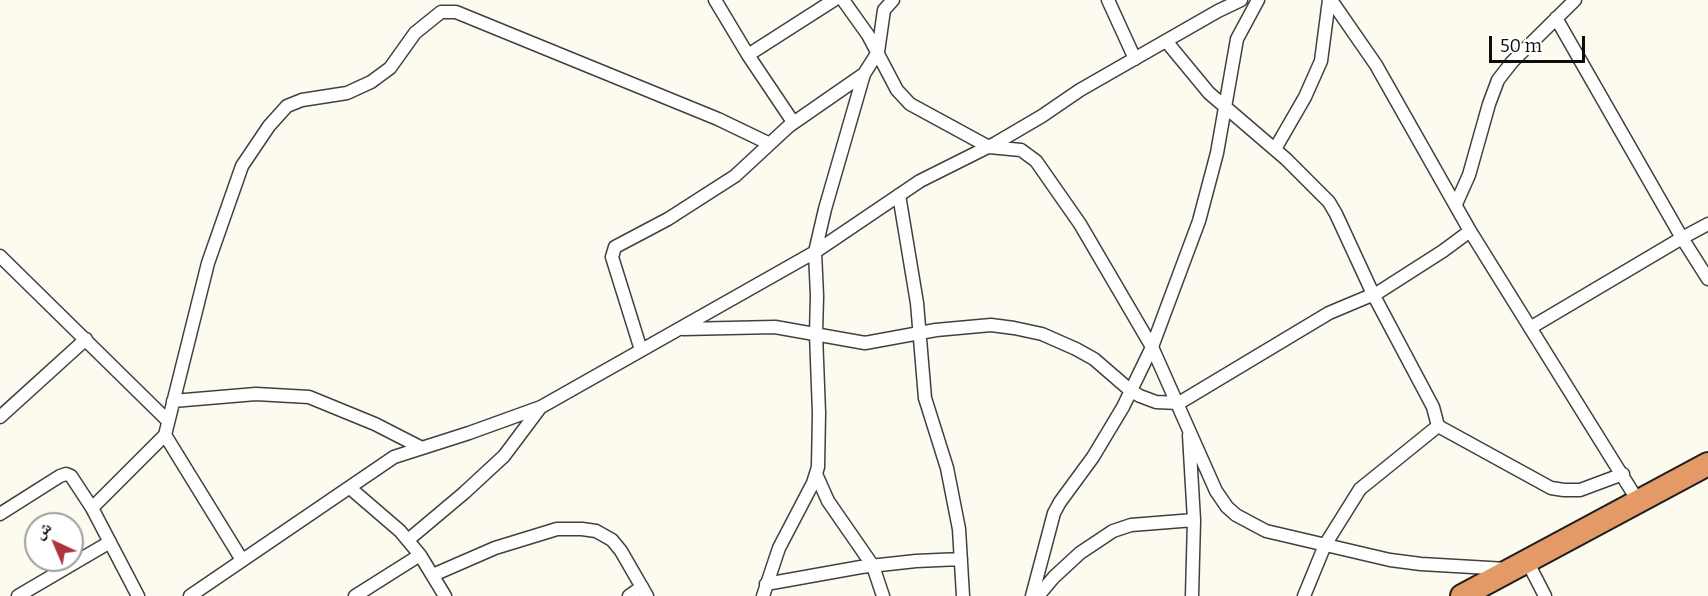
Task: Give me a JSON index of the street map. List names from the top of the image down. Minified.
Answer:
{"scale_bar":"50 m","north":"top left"}
